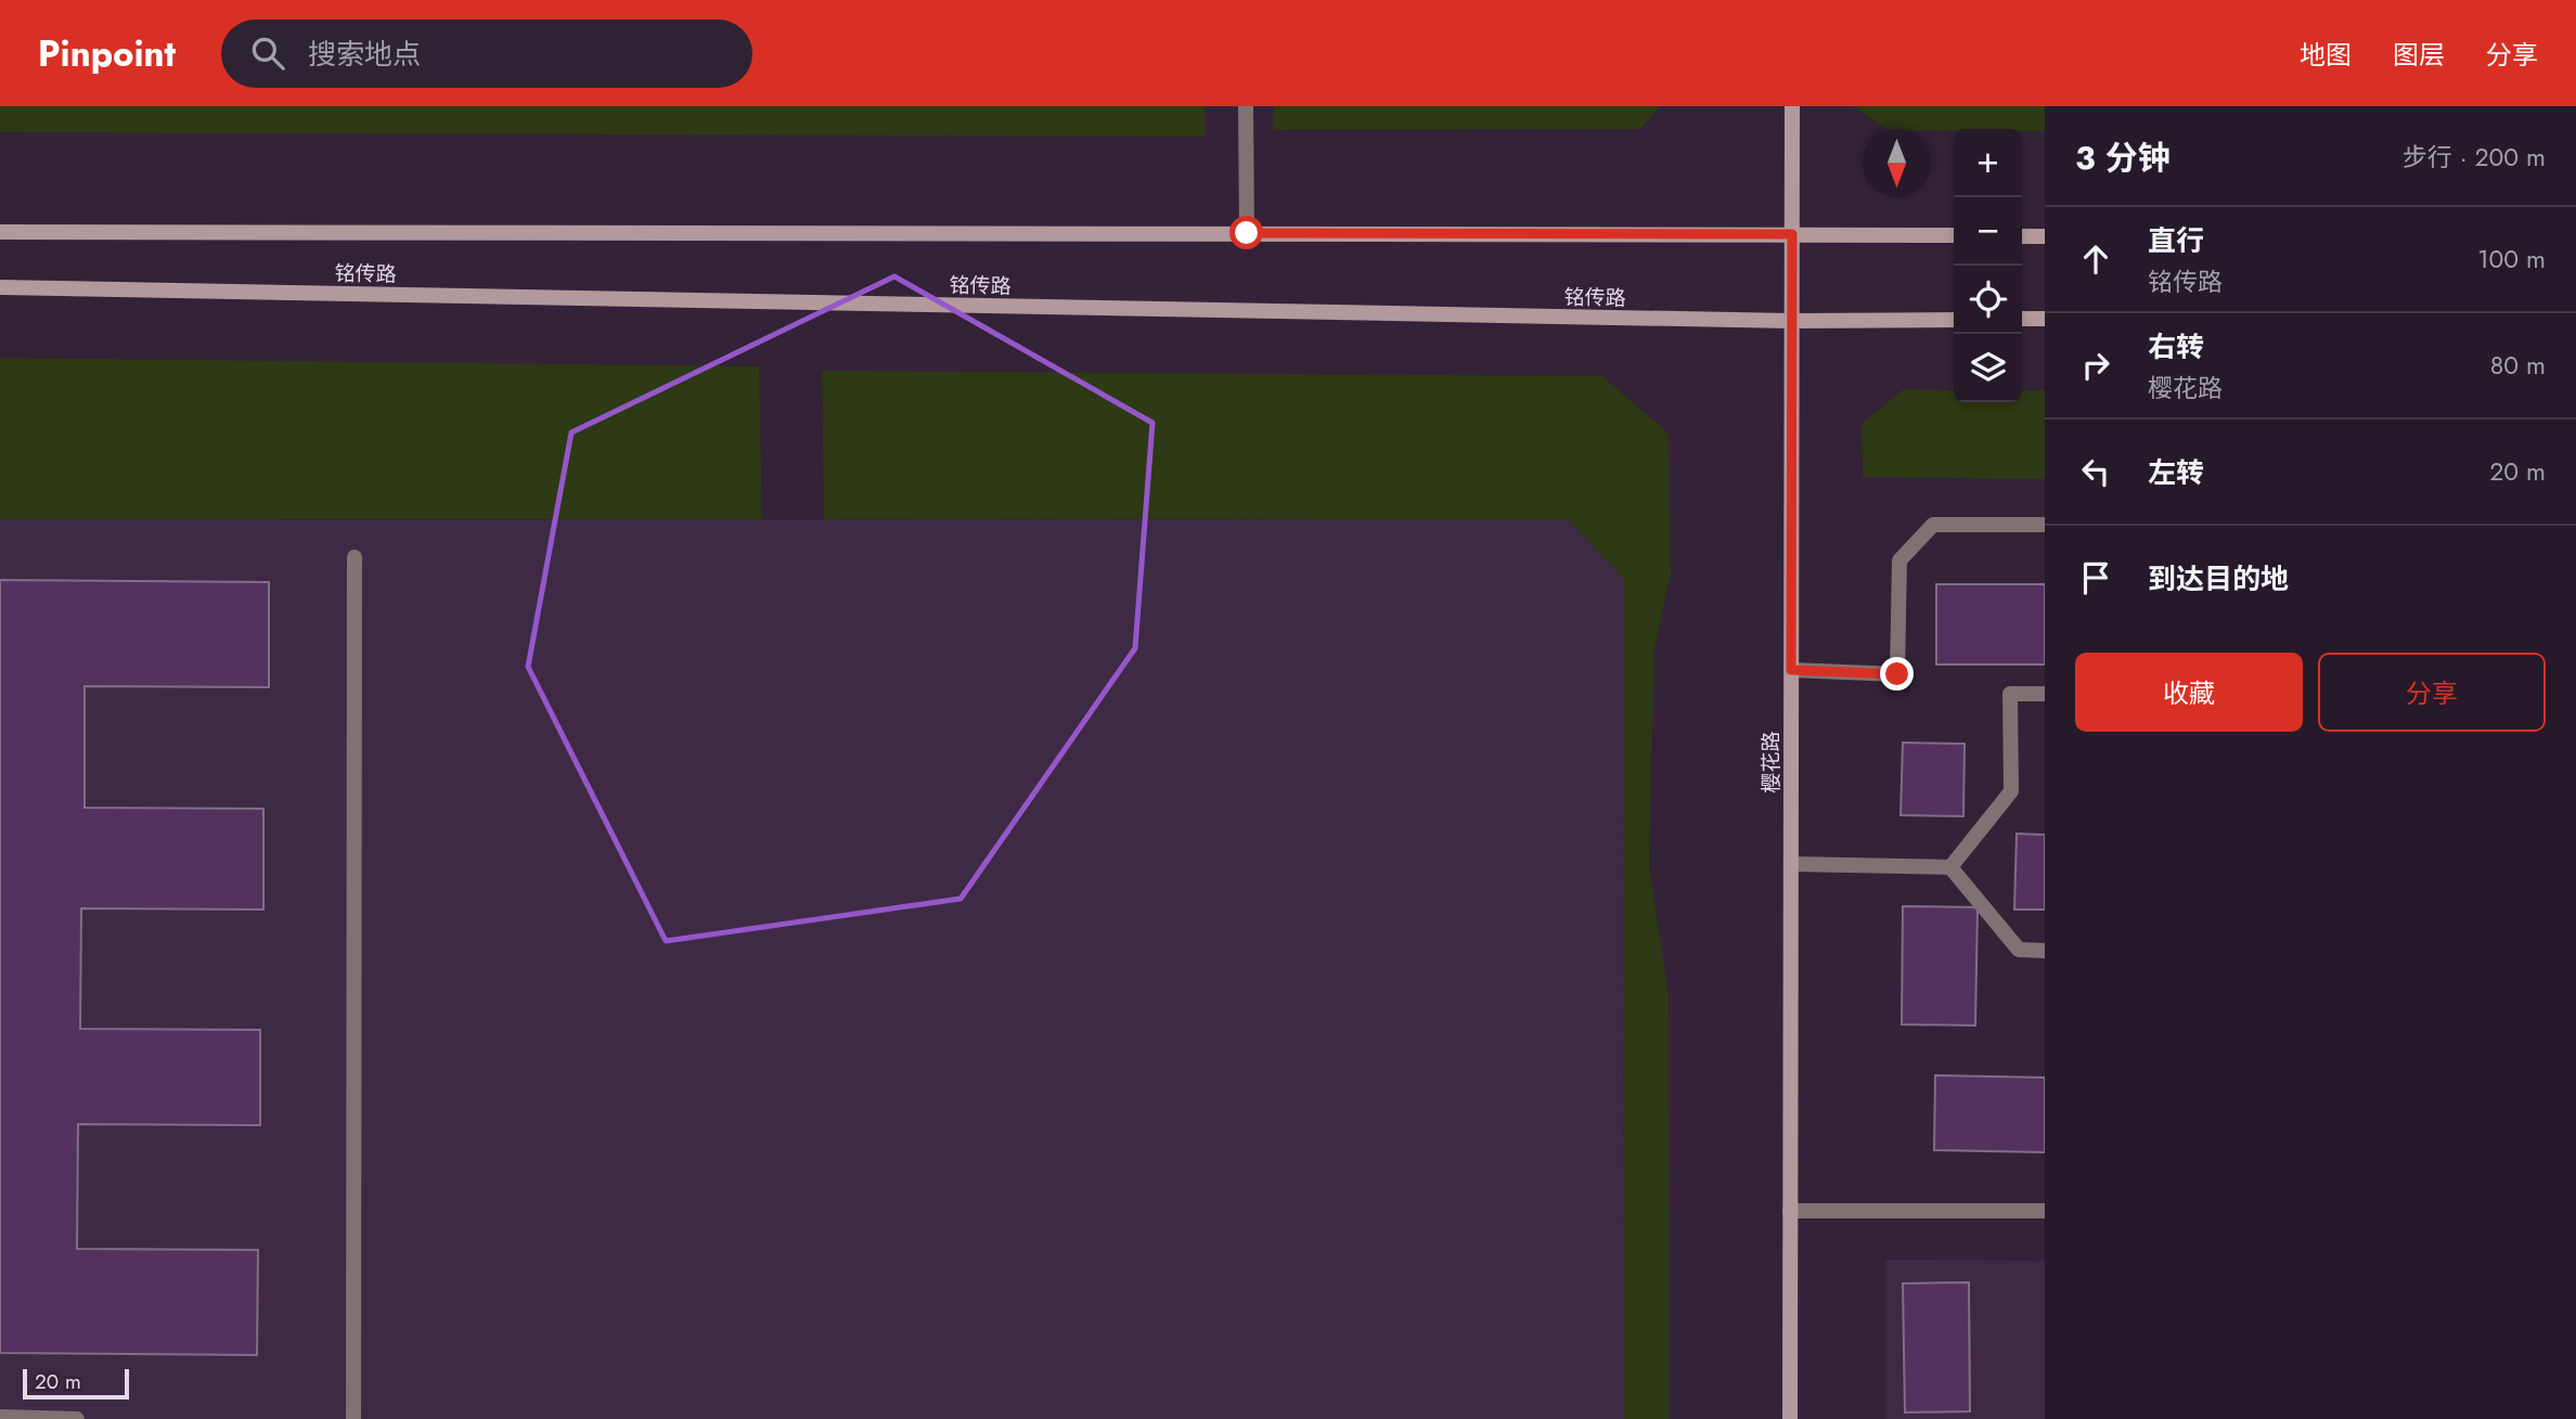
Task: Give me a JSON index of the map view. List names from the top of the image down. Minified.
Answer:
{"streets":{"main road":["铭传路","樱花路"]},"crossings":[["铭传路","樱花路"]],"scale_bar":"20 m","north":"bottom","page":{"header":"Pinpoint","search":"搜索地点","nav":["地图","图层","分享"],"heading":["3 分钟","步行 · 200 m"],"map_buttons":["+","−"],"list":[["直行","铭传路","100 m"],["右转","樱花路","80 m"],["左转","20 m"],"到达目的地"],"buttons":["收藏","分享"],"scale":"20 m"}}
